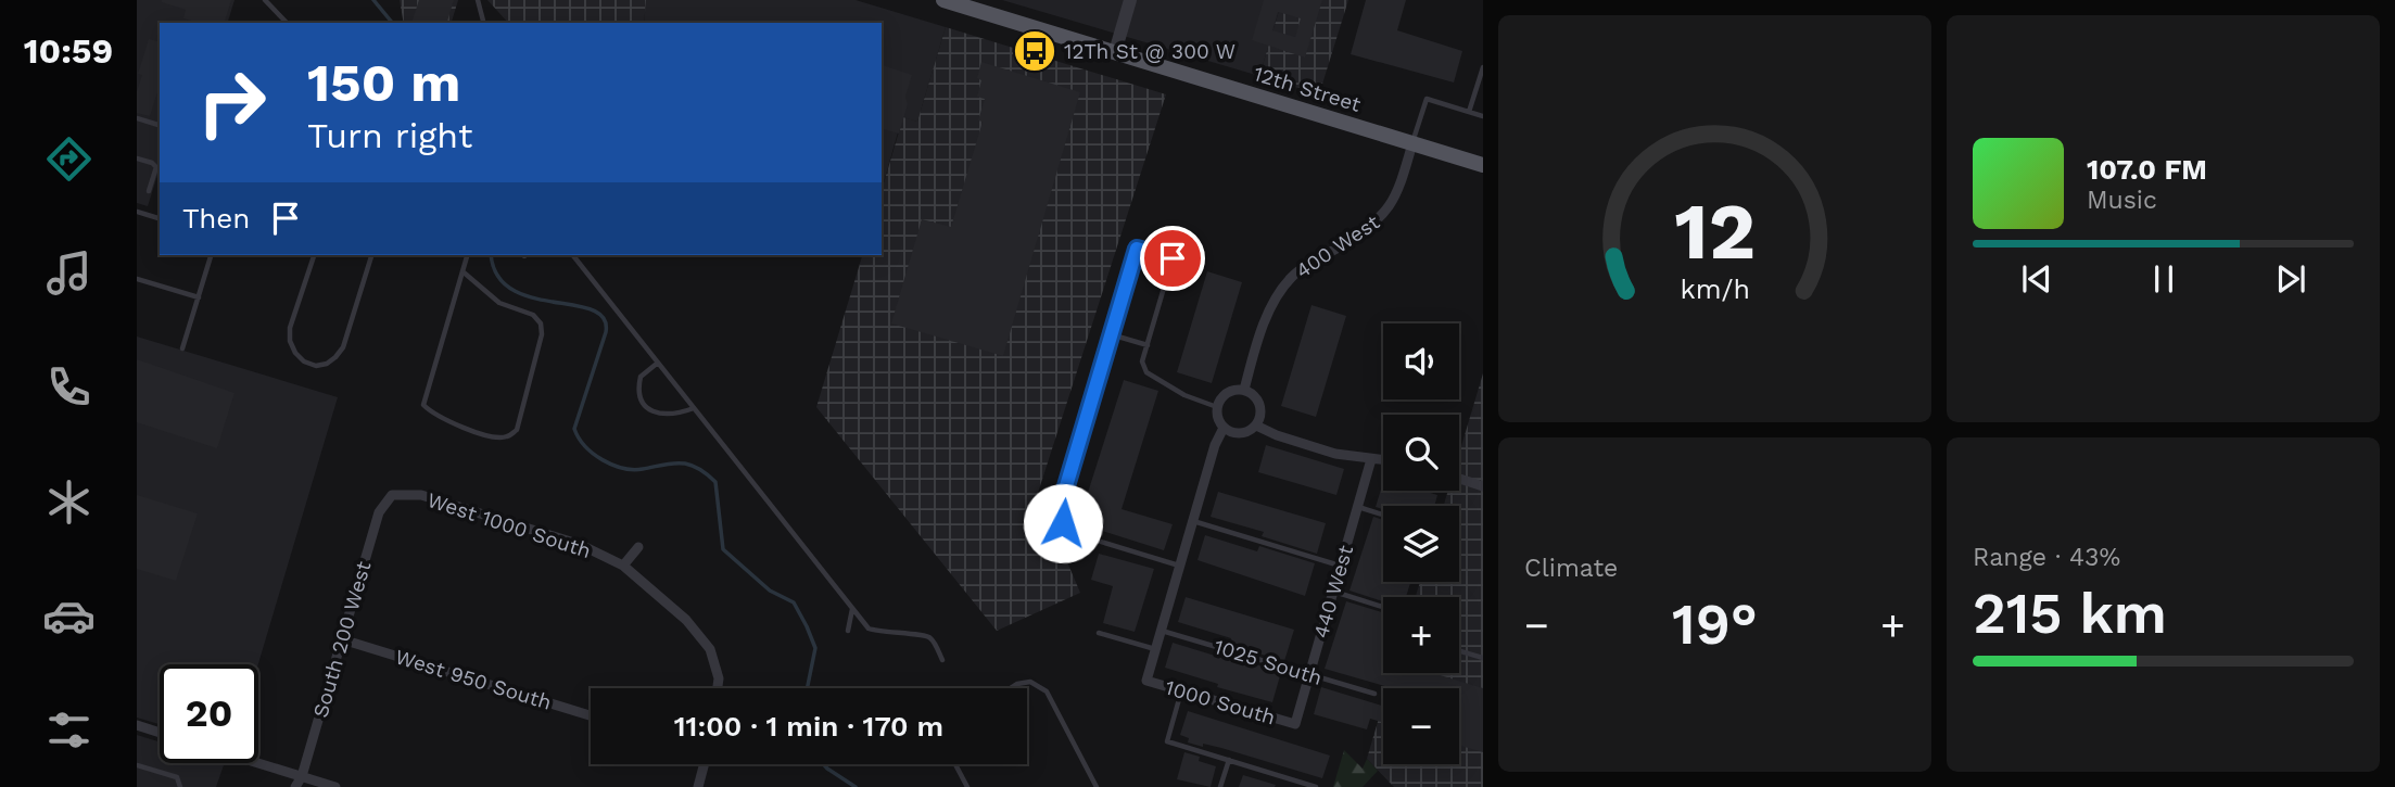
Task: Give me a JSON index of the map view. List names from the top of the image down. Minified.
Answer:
{"streets":{"main road":["12th Street"],"street":["400 West","West 1000 South","440 West","South 200 West","West 950 South","1000 South"],"lane":["1025 South"]},"crossings":[["12th Street","400 West"],["West 1000 South","South 200 West"],["440 West","1025 South"],["440 West","1000 South"],["South 200 West","West 950 South"]],"places":{"bus stop":["12Th St @ 300 W"]},"page":{"tabs":"10:59","turn":["150 m","Turn right"],"song":["107.0 FM","Music"],"then":"Then","map_buttons":["+","−"],"tile":["Climate",["Range · 43%","215 km"]],"heat":["−","19°","+"],"limit":"20","trip":"11:00 · 1 min · 170 m","gauge":["12","km/h"]}}
